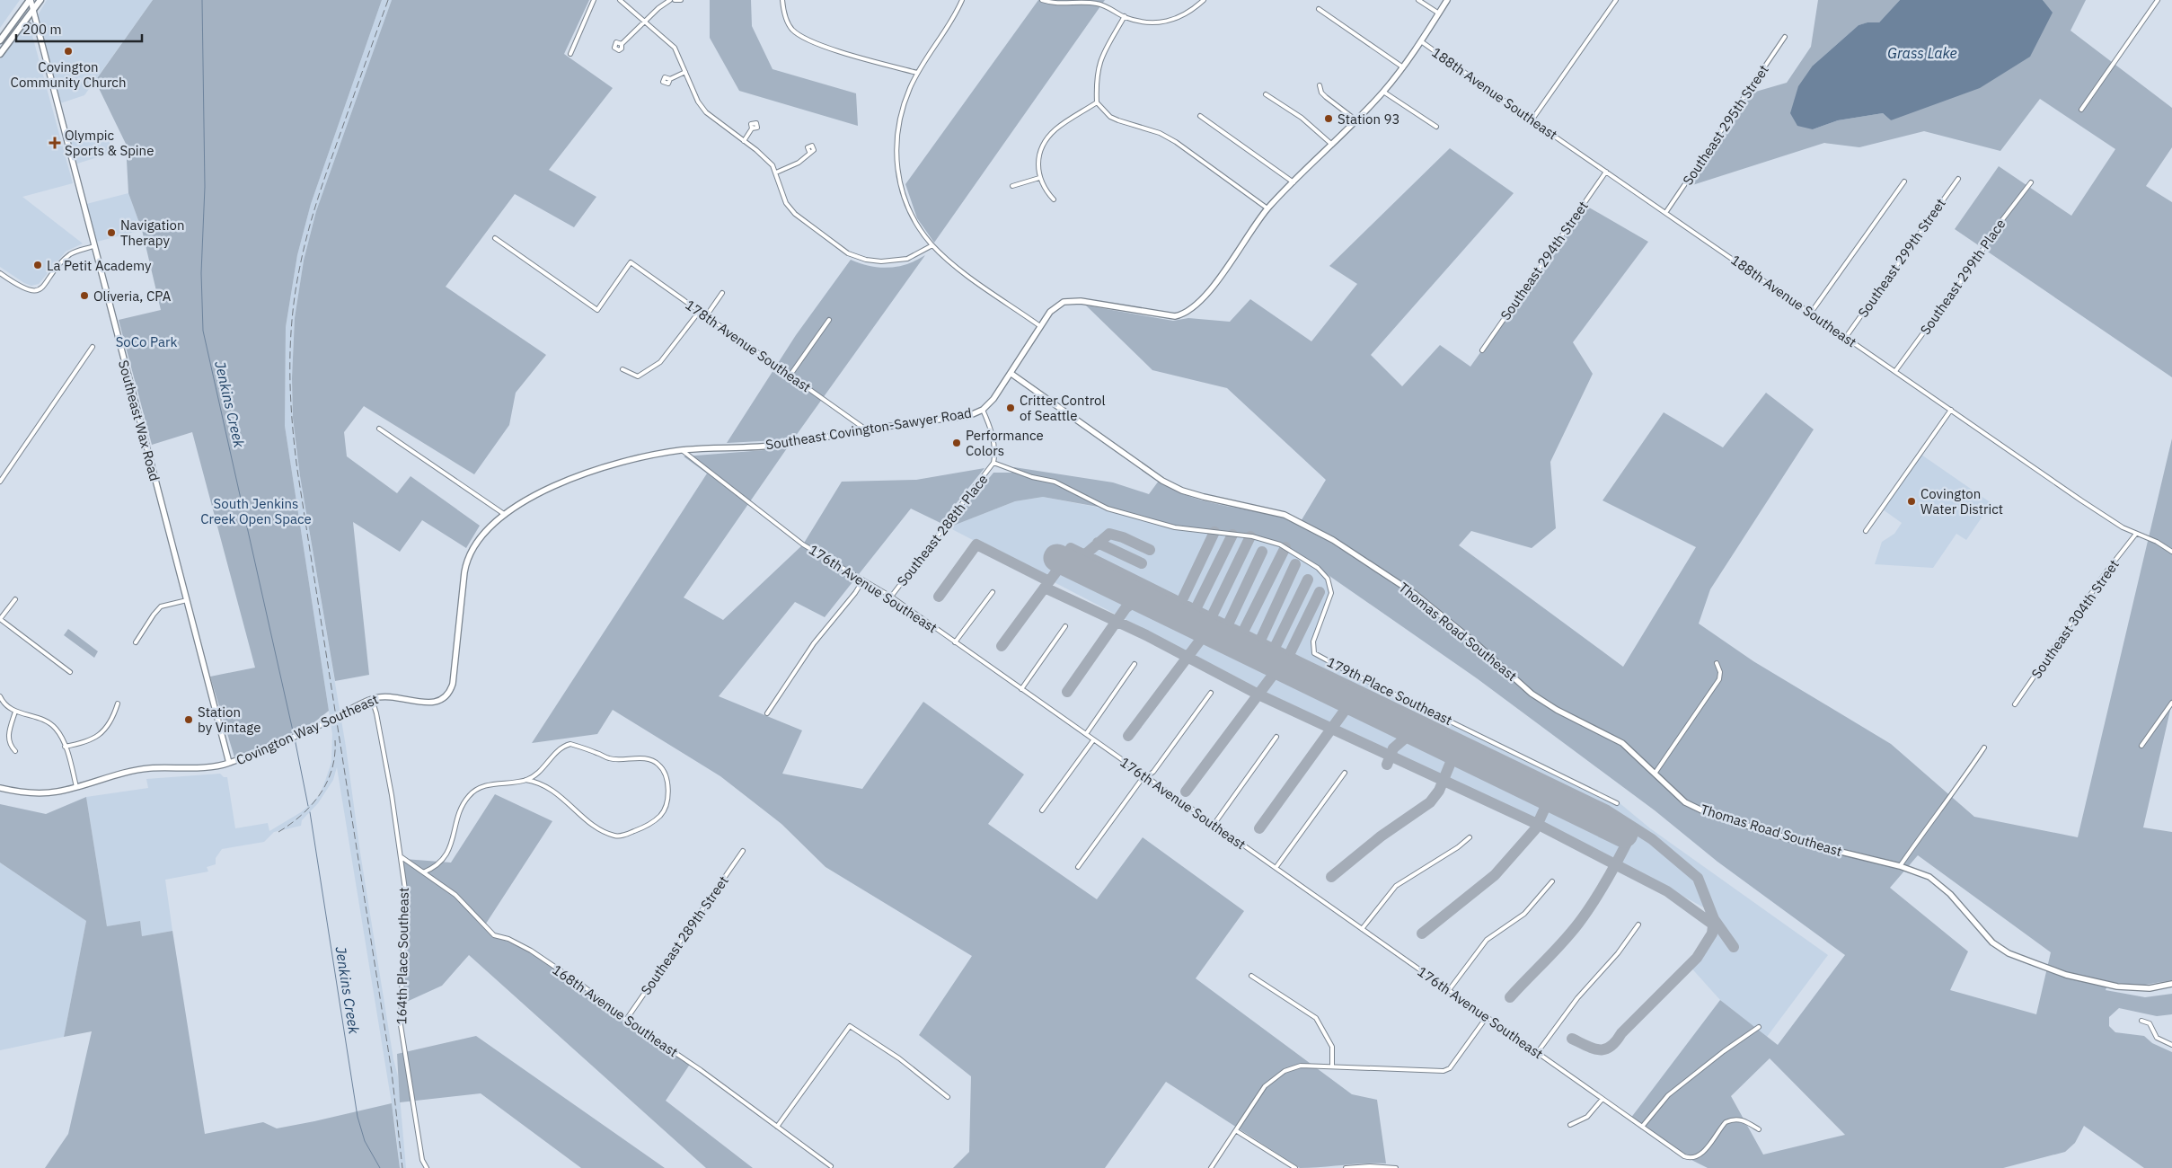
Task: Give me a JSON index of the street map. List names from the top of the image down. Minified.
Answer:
{"streets":{"street":["188th Avenue Southeast","Southeast 295th Street","Southeast 299th Street","Southeast 294th Street","Southeast 299th Place","178th Avenue Southeast","Southeast Wax Road","Southeast Covington-Sawyer Road","Southeast 288th Place","176th Avenue Southeast","Southeast 304th Street","Thomas Road Southeast","179th Place Southeast","Covington Way Southeast","Southeast 289th Street","164th Place Southeast","168th Avenue Southeast"]},"crossings":[["188th Avenue Southeast","Southeast 295th Street"],["188th Avenue Southeast","Southeast 299th Street"],["188th Avenue Southeast","Southeast 294th Street"],["188th Avenue Southeast","Southeast 299th Place"],["188th Avenue Southeast","Southeast Covington-Sawyer Road"],["188th Avenue Southeast","Southeast 304th Street"],["178th Avenue Southeast","Southeast Covington-Sawyer Road"],["Southeast Wax Road","Covington Way Southeast"],["Southeast Covington-Sawyer Road","176th Avenue Southeast"],["Southeast Covington-Sawyer Road","Thomas Road Southeast"],["Southeast Covington-Sawyer Road","Covington Way Southeast"],["Southeast 288th Place","176th Avenue Southeast"],["Southeast 288th Place","179th Place Southeast"],["Covington Way Southeast","164th Place Southeast"],["Southeast 289th Street","168th Avenue Southeast"],["164th Place Southeast","168th Avenue Southeast"]],"water":["Grass Lake","Jenkins Creek"],"parks":["SoCo Park","South Jenkins Creek Open Space"],"places":{"other":["Covington Community Church","Station 93","Navigation Therapy","La Petit Academy","Oliveria, CPA","Critter Control of Seattle","Performance Colors","Covington Water District","Station by Vintage"],"health":["Olympic Sports & Spine"]},"scale_bar":"200 m"}
